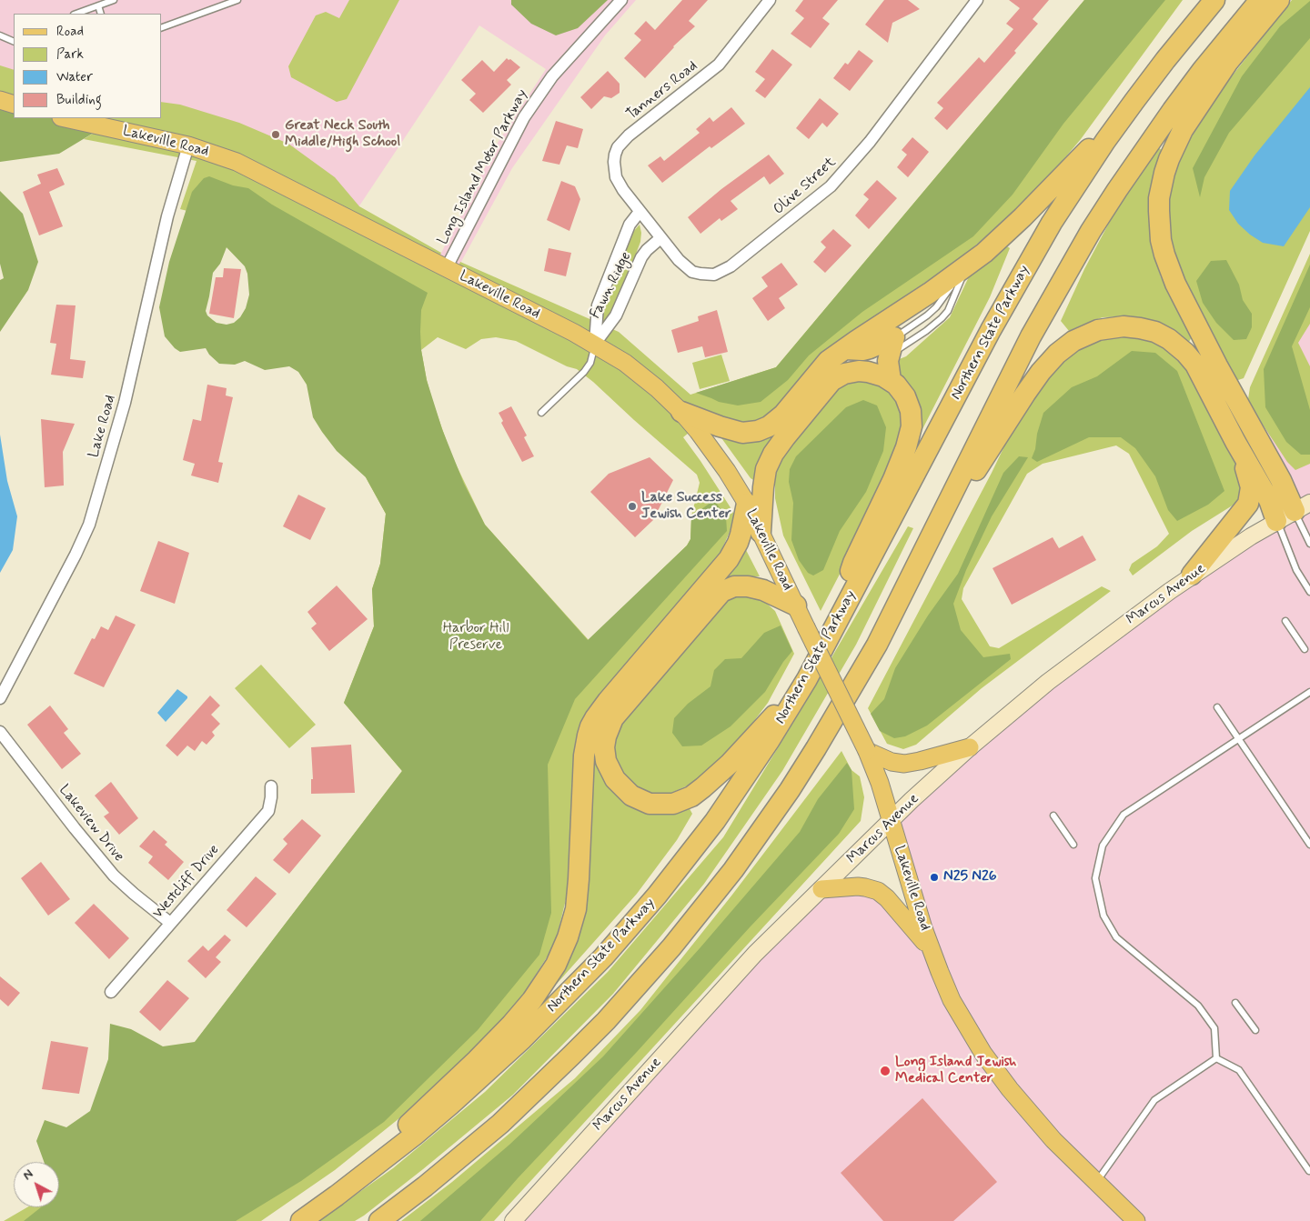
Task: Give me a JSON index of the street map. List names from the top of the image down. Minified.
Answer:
{"streets":{"highway":["Northern State Parkway"],"main road":["Lakeville Road","Marcus Avenue"],"street":["Tanners Road","Long Island Motor Parkway","Olive Street","Fawn Ridge","Lake Road","Lakeview Drive","Westcliff Drive"]},"crossings":[["Tanners Road","Olive Street"],["Tanners Road","Fawn Ridge"],["Lakeville Road","Long Island Motor Parkway"],["Lakeville Road","Fawn Ridge"],["Lakeville Road","Lake Road"],["Lakeville Road","Marcus Avenue"],["Olive Street","Fawn Ridge"],["Lakeview Drive","Westcliff Drive"]],"parks":["Harbor Hill Preserve"],"places":["Great Neck South Middle/High School","Lake Success Jewish Center","N25 N26","Long Island Jewish Medical Center"],"legend":["Road","Park","Water","Building"],"north":"top left"}
